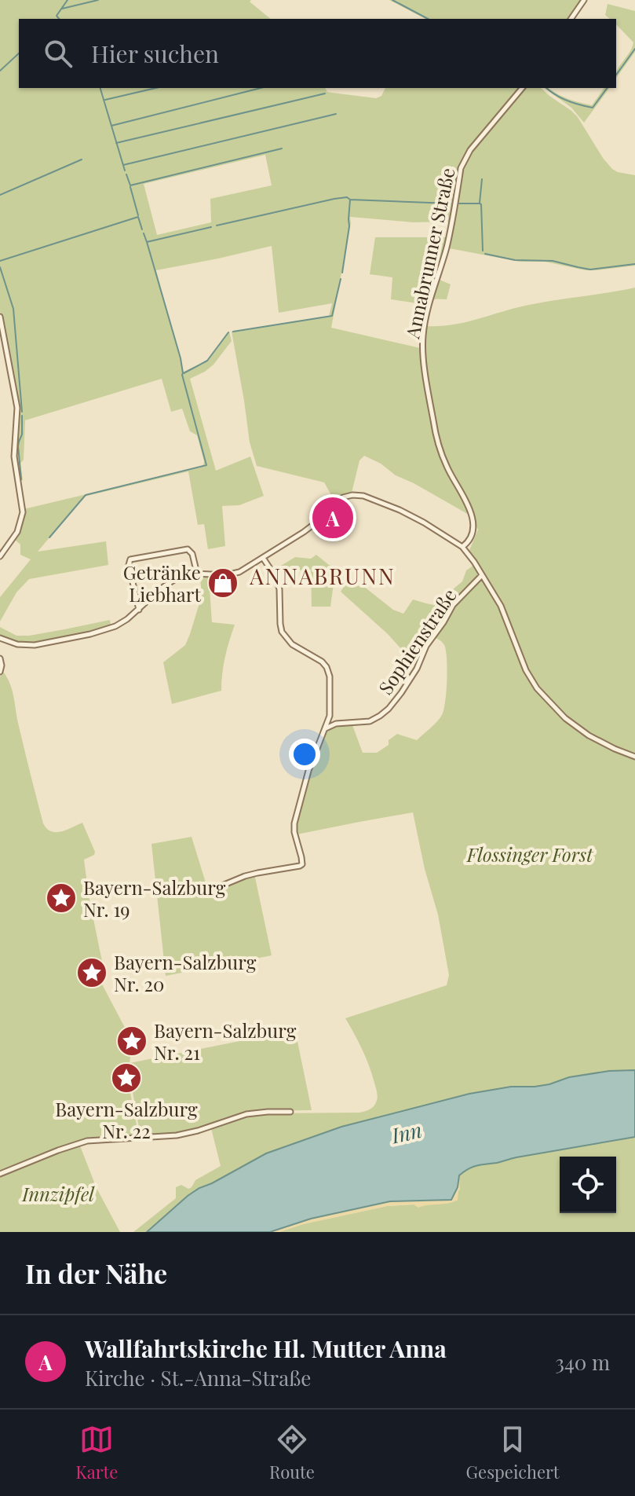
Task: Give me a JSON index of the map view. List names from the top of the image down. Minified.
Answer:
{"streets":{"street":["Annabrunner Straße","Sophienstraße"]},"districts":["ANNABRUNN"],"water":["Inn"],"parks":["Flossinger Forst","Innzipfel"],"places":{"shop":["Getränke Liebhart"],"place":["Bayern-Salzburg Nr. 19","Bayern-Salzburg Nr. 20","Bayern-Salzburg Nr. 21","Bayern-Salzburg Nr. 22"]},"page":{"search":"Hier suchen","pins":"A","heading":"In der Nähe","list":[{"mark":"A","name":"Wallfahrtskirche Hl. Mutter Anna","note":"Kirche · St.-Anna-Straße","value":"340 m"}],"nav":["Karte","Route","Gespeichert"]}}
